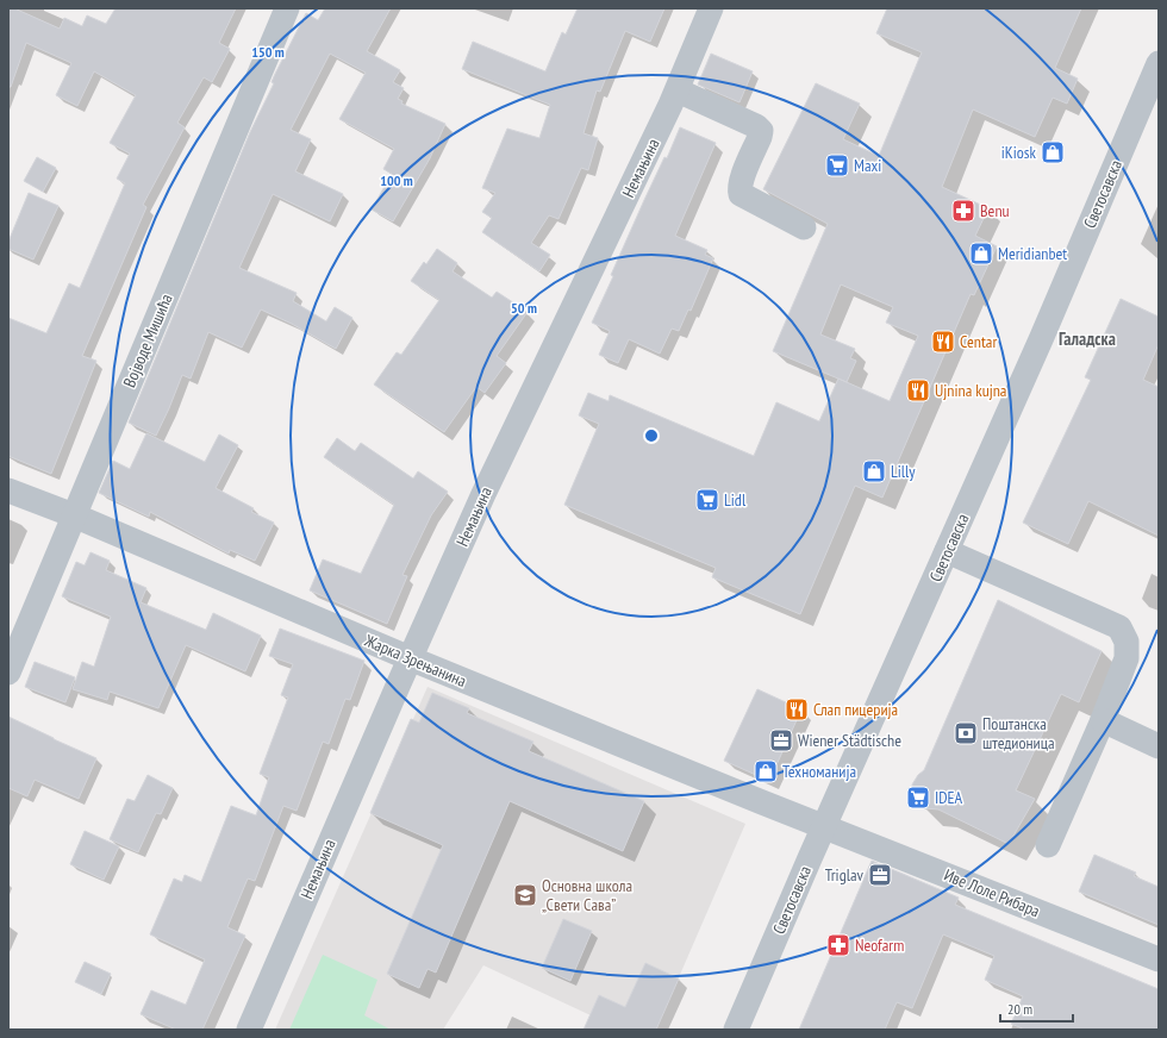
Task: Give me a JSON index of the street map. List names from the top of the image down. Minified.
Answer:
{"streets":{"street":["Немањина","Светосавска","Војводе Мишића","Жарка Зрењанина","Иве Лоле Рибара"]},"crossings":[["Немањина","Жарка Зрењанина"],["Светосавска","Жарка Зрењанина"],["Светосавска","Иве Лоле Рибара"],["Војводе Мишића","Жарка Зрењанина"],["Жарка Зрењанина","Иве Лоле Рибара"]],"districts":["Галадска"],"places":{"shop":["iKiosk","Meridianbet","Lilly","Техноманија"],"supermarket":["Maxi","Lidl","IDEA"],"pharmacy":["Benu","Neofarm"],"restaurant":["Centar","Ujnina kujna","Слап пицерија"],"bank":["Поштанска штедионица"],"office":["Wiener Städtische","Triglav"],"school or university":["Основна школа „Свети Сава”"]},"scale_bar":"20 m","rings":["150 m","100 m","50 m"]}
